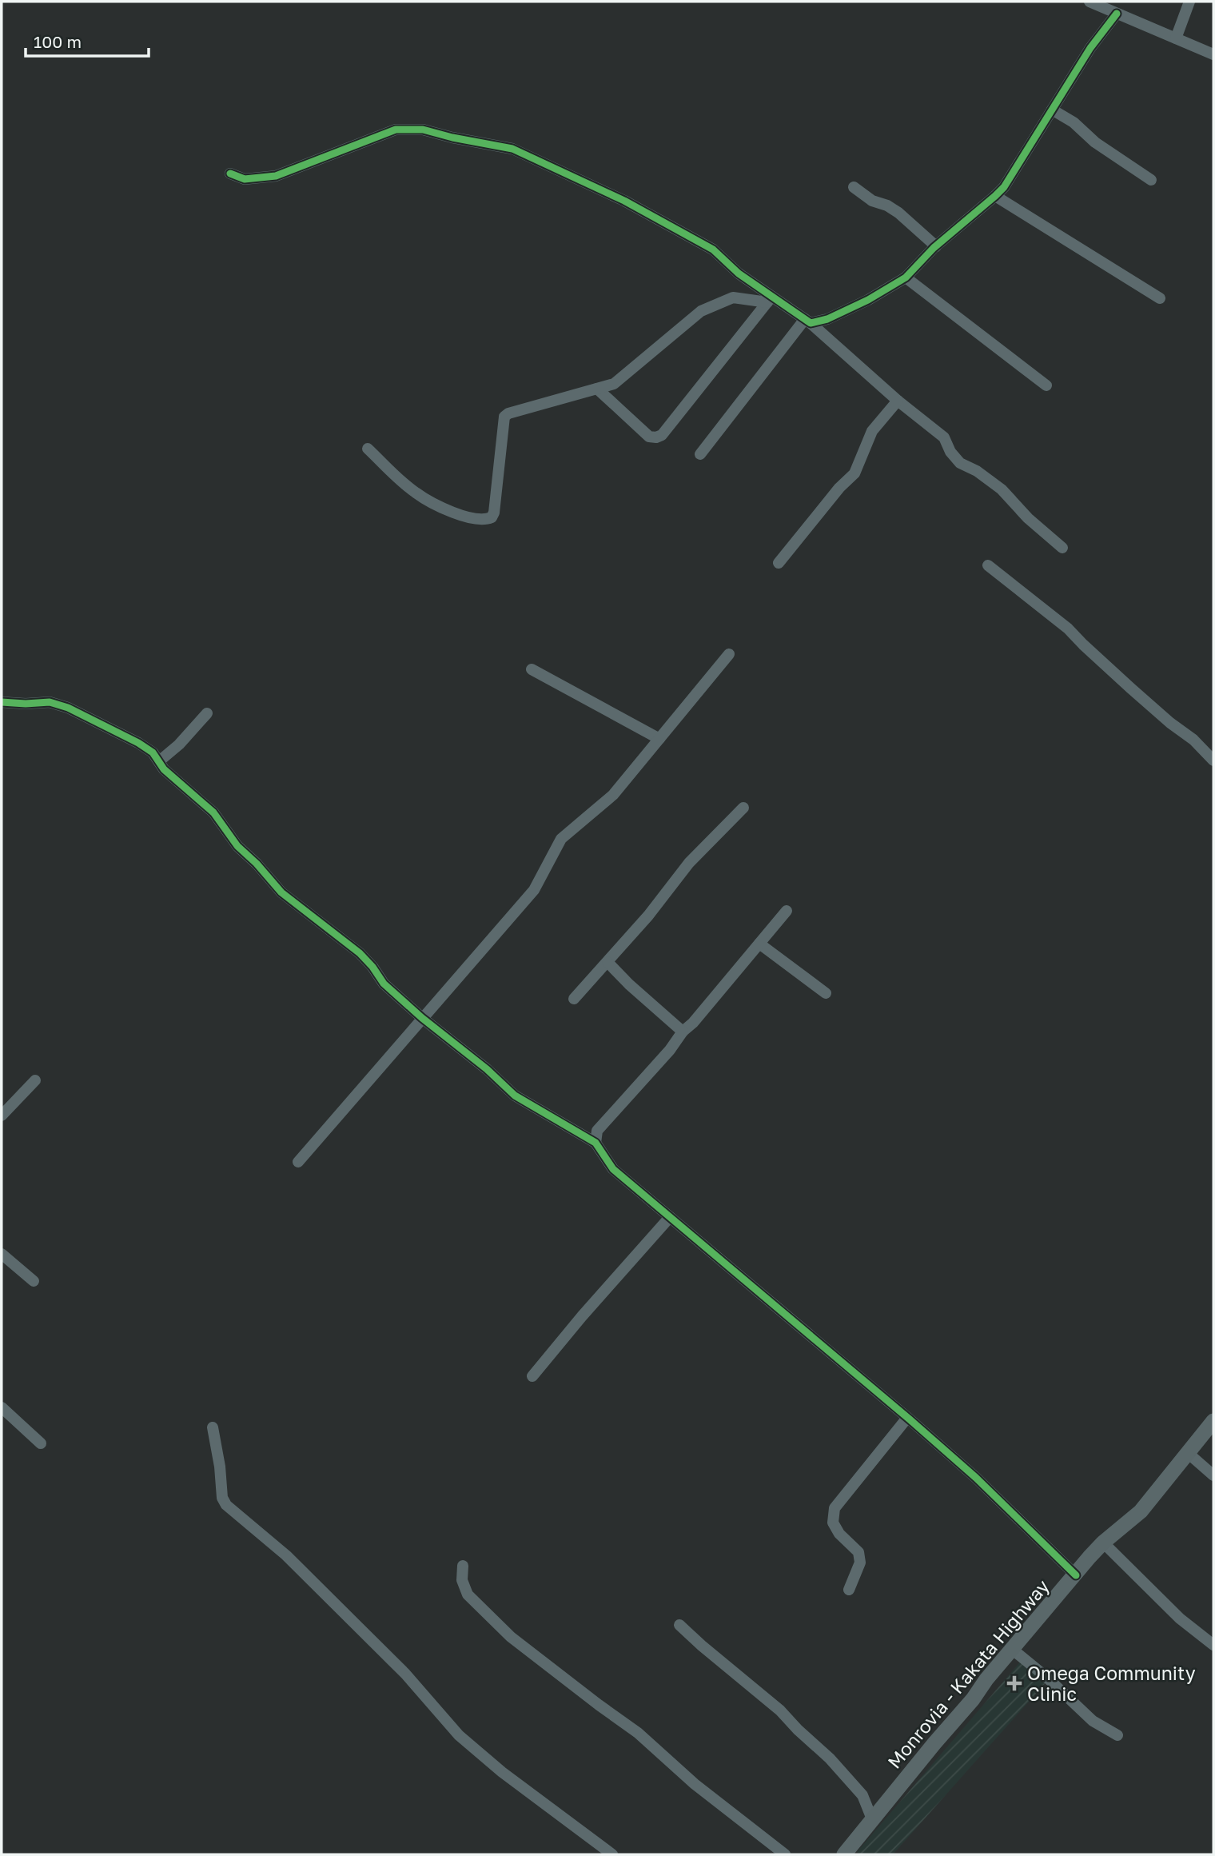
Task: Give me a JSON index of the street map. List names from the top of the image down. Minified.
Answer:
{"streets":{"highway":["Monrovia - Kakata Highway"]},"places":{"health":["Omega Community Clinic"]},"scale_bar":"100 m"}
